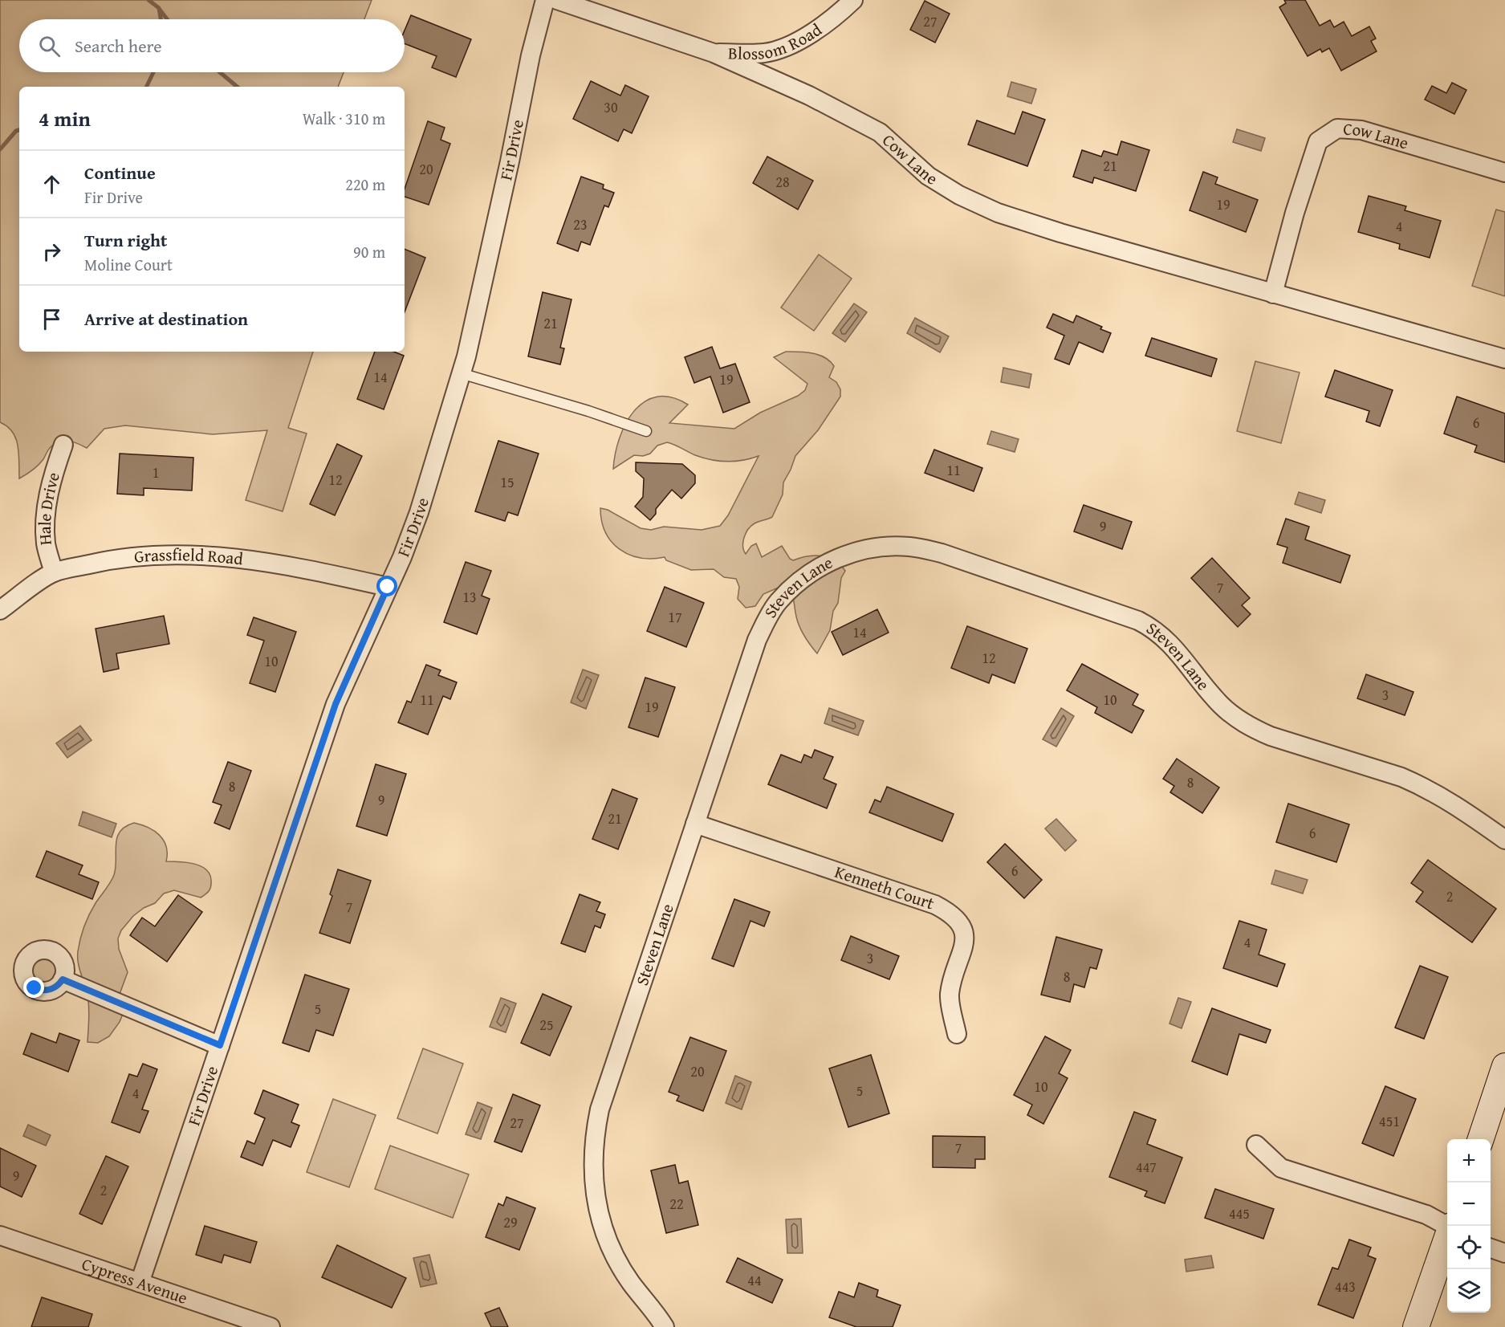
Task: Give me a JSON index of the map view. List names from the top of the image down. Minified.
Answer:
{"streets":{"street":["Blossom Road","Cow Lane","Fir Drive","Hale Drive","Grassfield Road","Steven Lane","Kenneth Court","Cypress Avenue"]},"crossings":[["Blossom Road","Cow Lane"],["Fir Drive","Grassfield Road"],["Fir Drive","Cypress Avenue"],["Hale Drive","Grassfield Road"],["Steven Lane","Kenneth Court"]],"house_numbers":["27","30","21","20","28","19","23","4","21","14","19","6","11","1","12","15","9","7","13","17","14","12","10","3","11","10","19","8","8","9","21","6","6","2","7","4","3","8","5","25","20","10","5","4","451","27","7","447","9","2","22","445","29","44","443"],"page":{"search":"Search here","heading":["4 min","Walk · 310 m"],"list":[["Continue","Fir Drive","220 m"],["Turn right","Moline Court","90 m"],"Arrive at destination"],"map_buttons":["+","−"]}}
